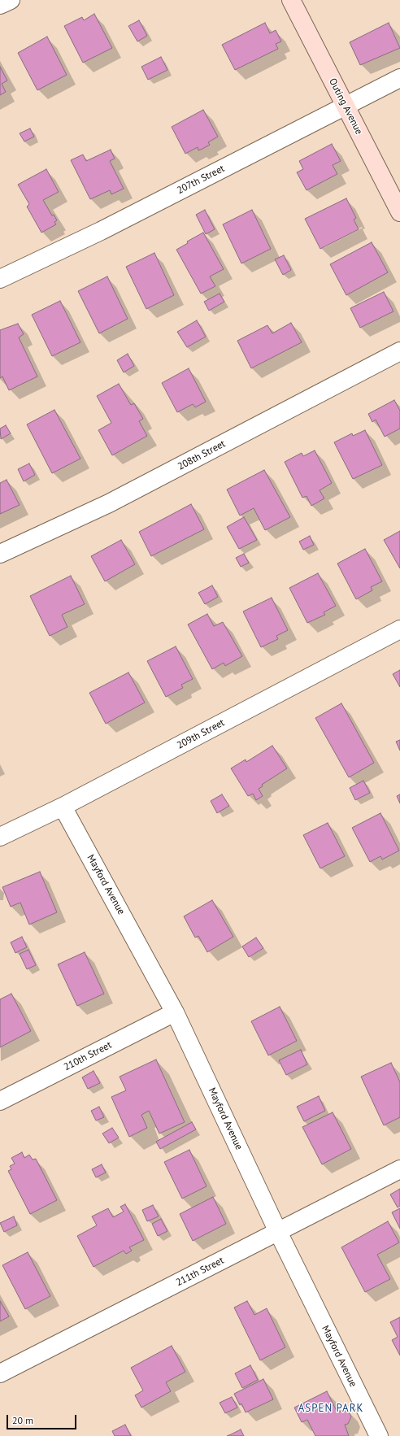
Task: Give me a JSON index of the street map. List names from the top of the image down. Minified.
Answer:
{"streets":{"street":["Outing Avenue","207th Street","208th Street","209th Street","Mayford Avenue","210th Street","211th Street"]},"crossings":[["Outing Avenue","207th Street"],["209th Street","Mayford Avenue"],["Mayford Avenue","210th Street"],["Mayford Avenue","211th Street"]],"districts":["ASPEN PARK"],"scale_bar":"20 m"}
